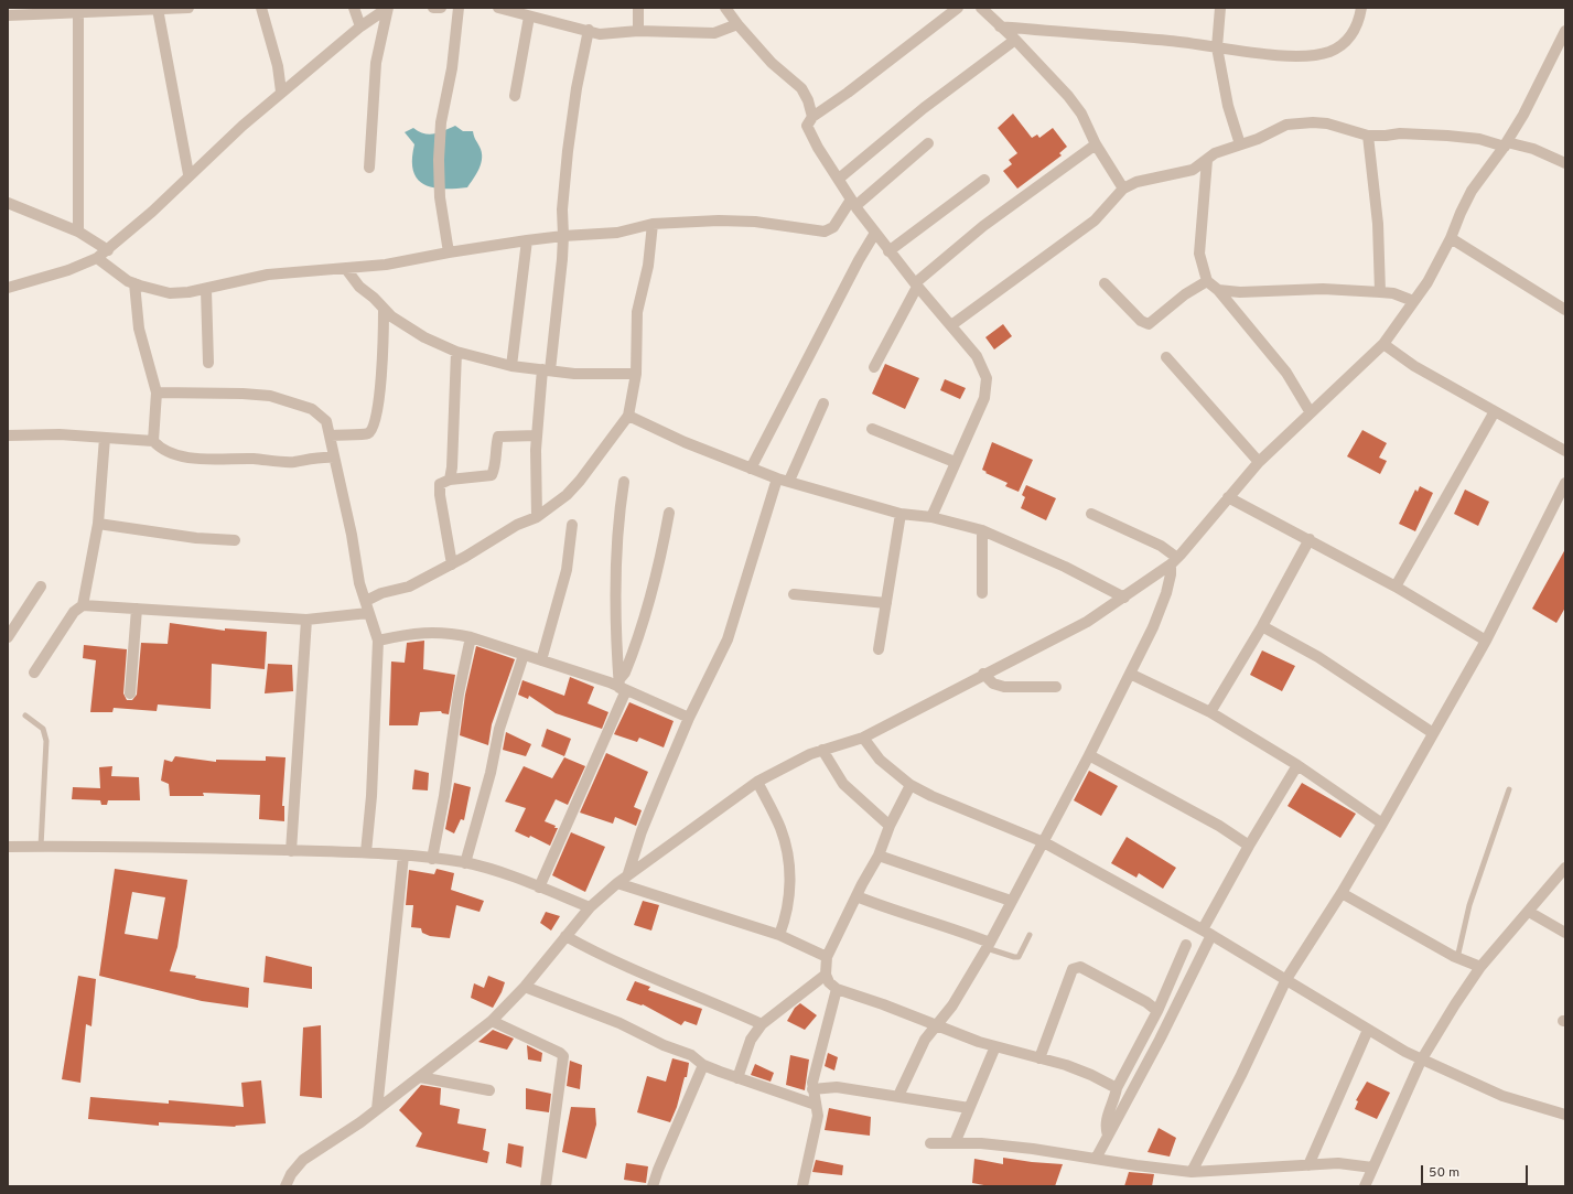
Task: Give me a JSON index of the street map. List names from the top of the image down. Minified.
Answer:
{"scale_bar":"50 m"}
